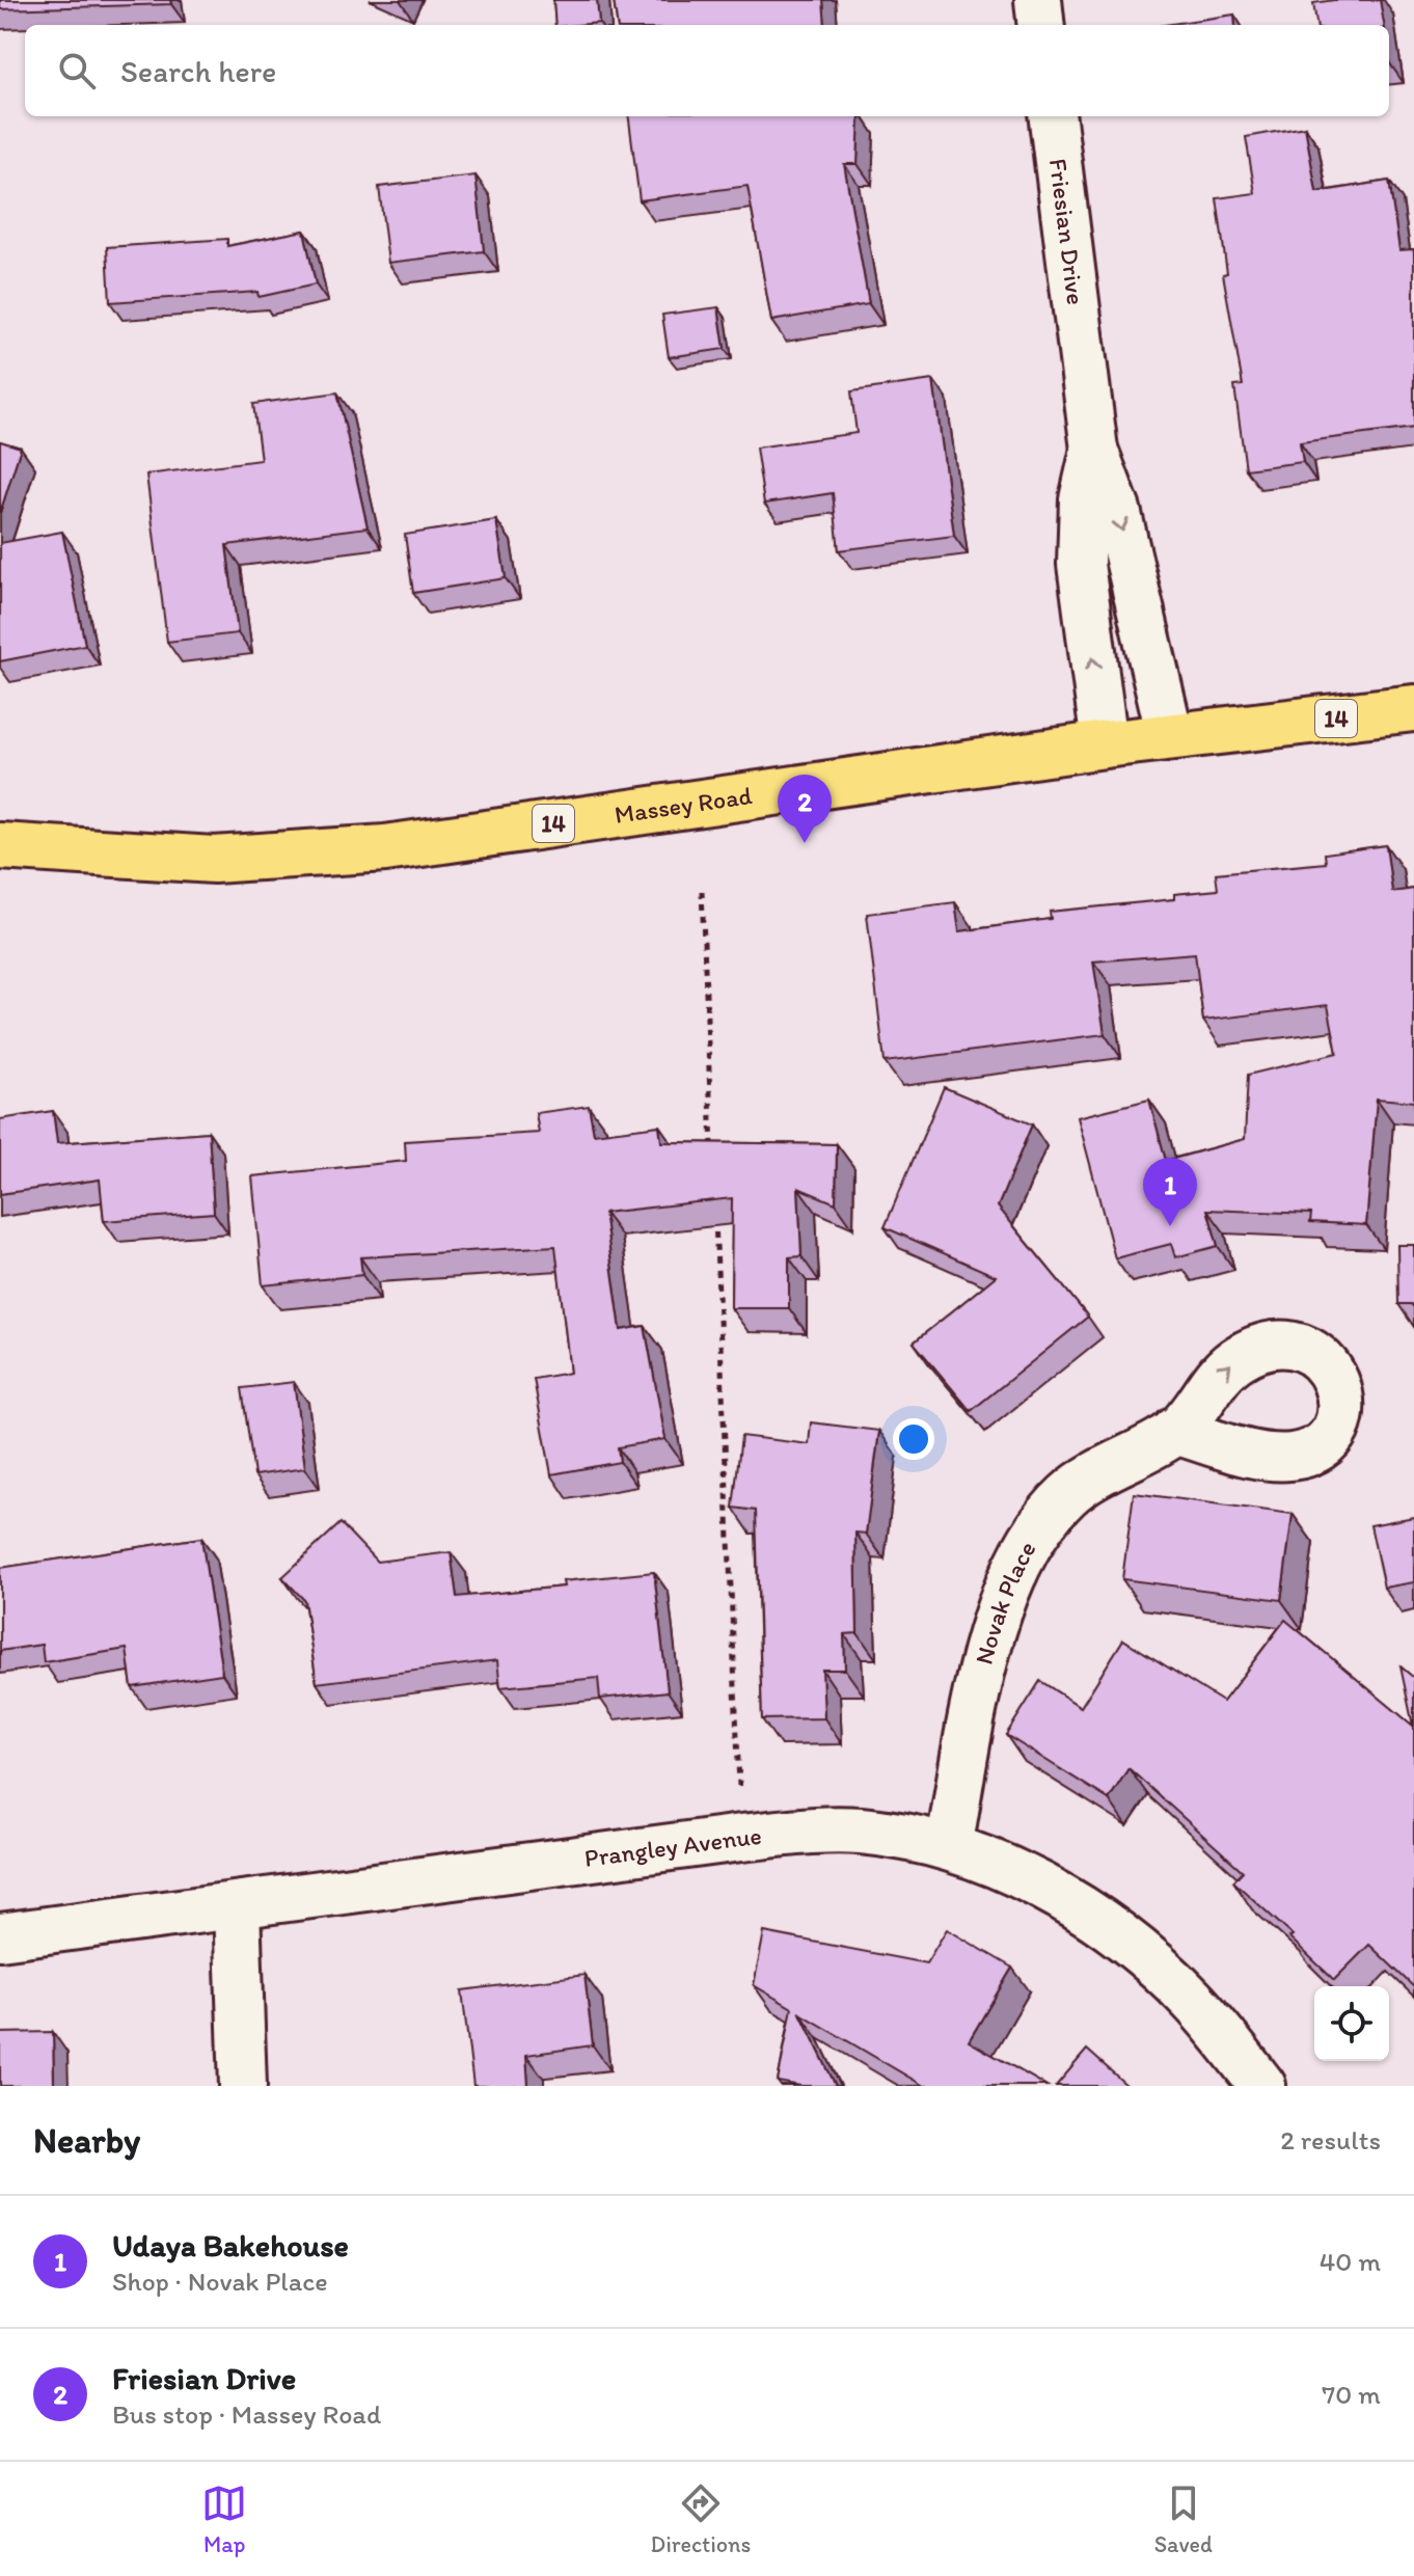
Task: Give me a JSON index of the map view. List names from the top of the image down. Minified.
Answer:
{"streets":{"main road":["14","Massey Road"],"street":["Friesian Drive","Novak Place","Prangley Avenue"]},"crossings":[["Friesian Drive","Massey Road"],["Novak Place","Prangley Avenue"]],"page":{"search":"Search here","pins":["2","1"],"heading":["Nearby","2 results"],"list":[{"mark":"1","name":"Udaya Bakehouse","note":"Shop · Novak Place","value":"40 m"},{"mark":"2","name":"Friesian Drive","note":"Bus stop · Massey Road","value":"70 m"}],"nav":["Map","Directions","Saved"]}}
